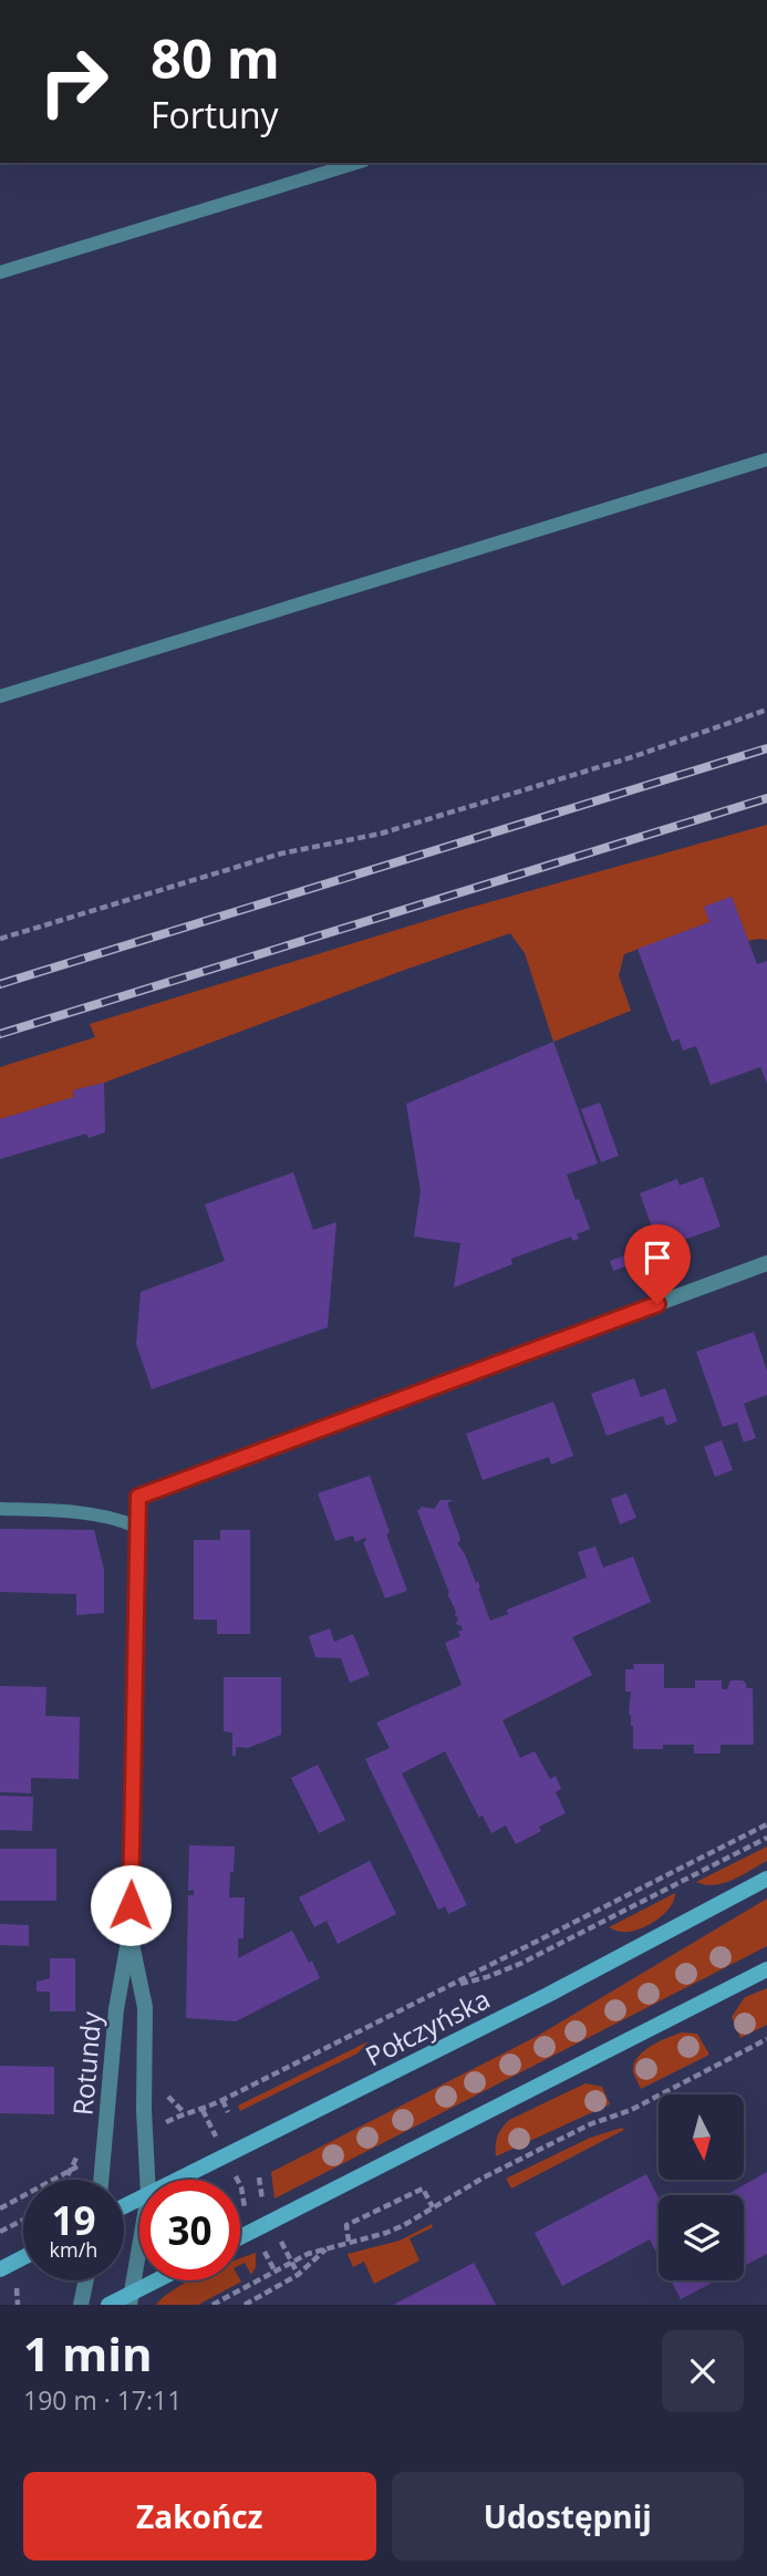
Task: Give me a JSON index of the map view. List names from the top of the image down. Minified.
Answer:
{"streets":{"main road":["Połczyńska"],"street":["Rotundy"]},"north":"bottom","page":{"turn":["80 m","Fortuny"],"speed":"19 km/h","limit":"30","heading":["1 min","190 m · 17:11"],"buttons":["Zakończ","Udostępnij"]}}
